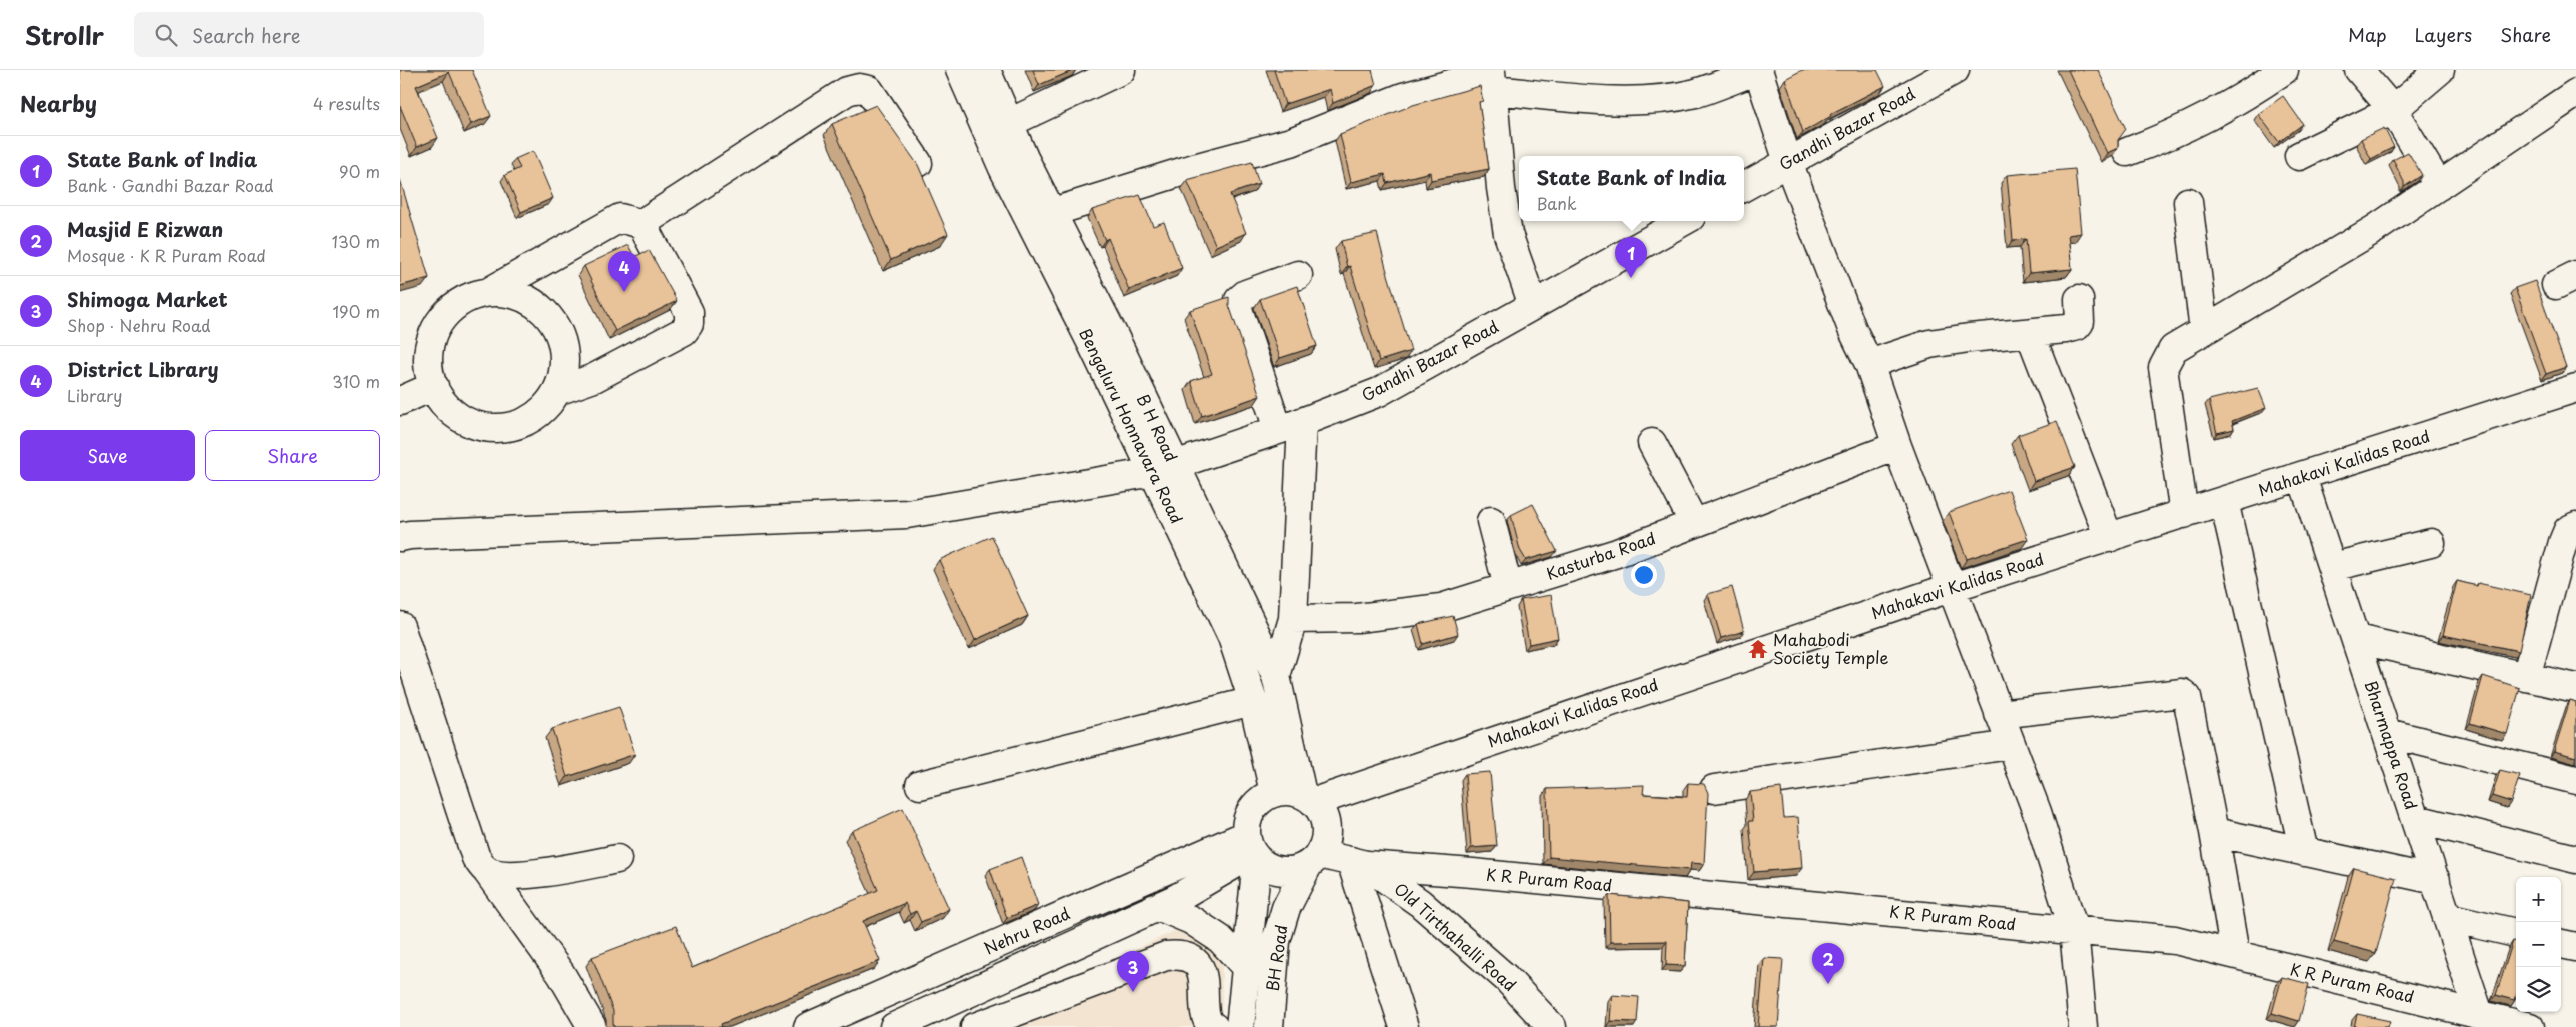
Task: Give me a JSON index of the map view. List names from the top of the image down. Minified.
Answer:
{"streets":{"street":["Gandhi Bazar Road","Bengaluru Honnavara Road","B H Road","Mahakavi Kalidas Road","Kasturba Road","Bharmappa Road","K R Puram Road","Nehru Road","Old Tirthahalli Road","BH Road"]},"crossings":[["Gandhi Bazar Road","Bengaluru Honnavara Road"],["Gandhi Bazar Road","B H Road"],["Bengaluru Honnavara Road","B H Road"],["Bengaluru Honnavara Road","Mahakavi Kalidas Road"],["Bengaluru Honnavara Road","Nehru Road"],["Bengaluru Honnavara Road","Old Tirthahalli Road"],["Bengaluru Honnavara Road","BH Road"],["B H Road","Mahakavi Kalidas Road"],["B H Road","Nehru Road"],["B H Road","Old Tirthahalli Road"],["B H Road","BH Road"],["Mahakavi Kalidas Road","Bharmappa Road"],["Mahakavi Kalidas Road","Nehru Road"],["Mahakavi Kalidas Road","Old Tirthahalli Road"],["Mahakavi Kalidas Road","BH Road"],["Bharmappa Road","K R Puram Road"],["K R Puram Road","Old Tirthahalli Road"],["Nehru Road","Old Tirthahalli Road"],["Nehru Road","BH Road"],["Old Tirthahalli Road","BH Road"]],"places":{"temple":["Mahabodi Society Temple"]},"page":{"header":"Strollr","search":"Search here","nav":["Map","Layers","Share"],"heading":["Nearby","4 results"],"list":[{"mark":"1","name":"State Bank of India","note":"Bank · Gandhi Bazar Road","value":"90 m"},{"mark":"2","name":"Masjid E Rizwan","note":"Mosque · K R Puram Road","value":"130 m"},{"mark":"3","name":"Shimoga Market","note":"Shop · Nehru Road","value":"190 m"},{"mark":"4","name":"District Library","note":"Library","value":"310 m"}],"popup":["State Bank of India","Bank"],"pins":["1","4","2","3"],"buttons":["Save","Share"],"map_buttons":["+","−"]}}
